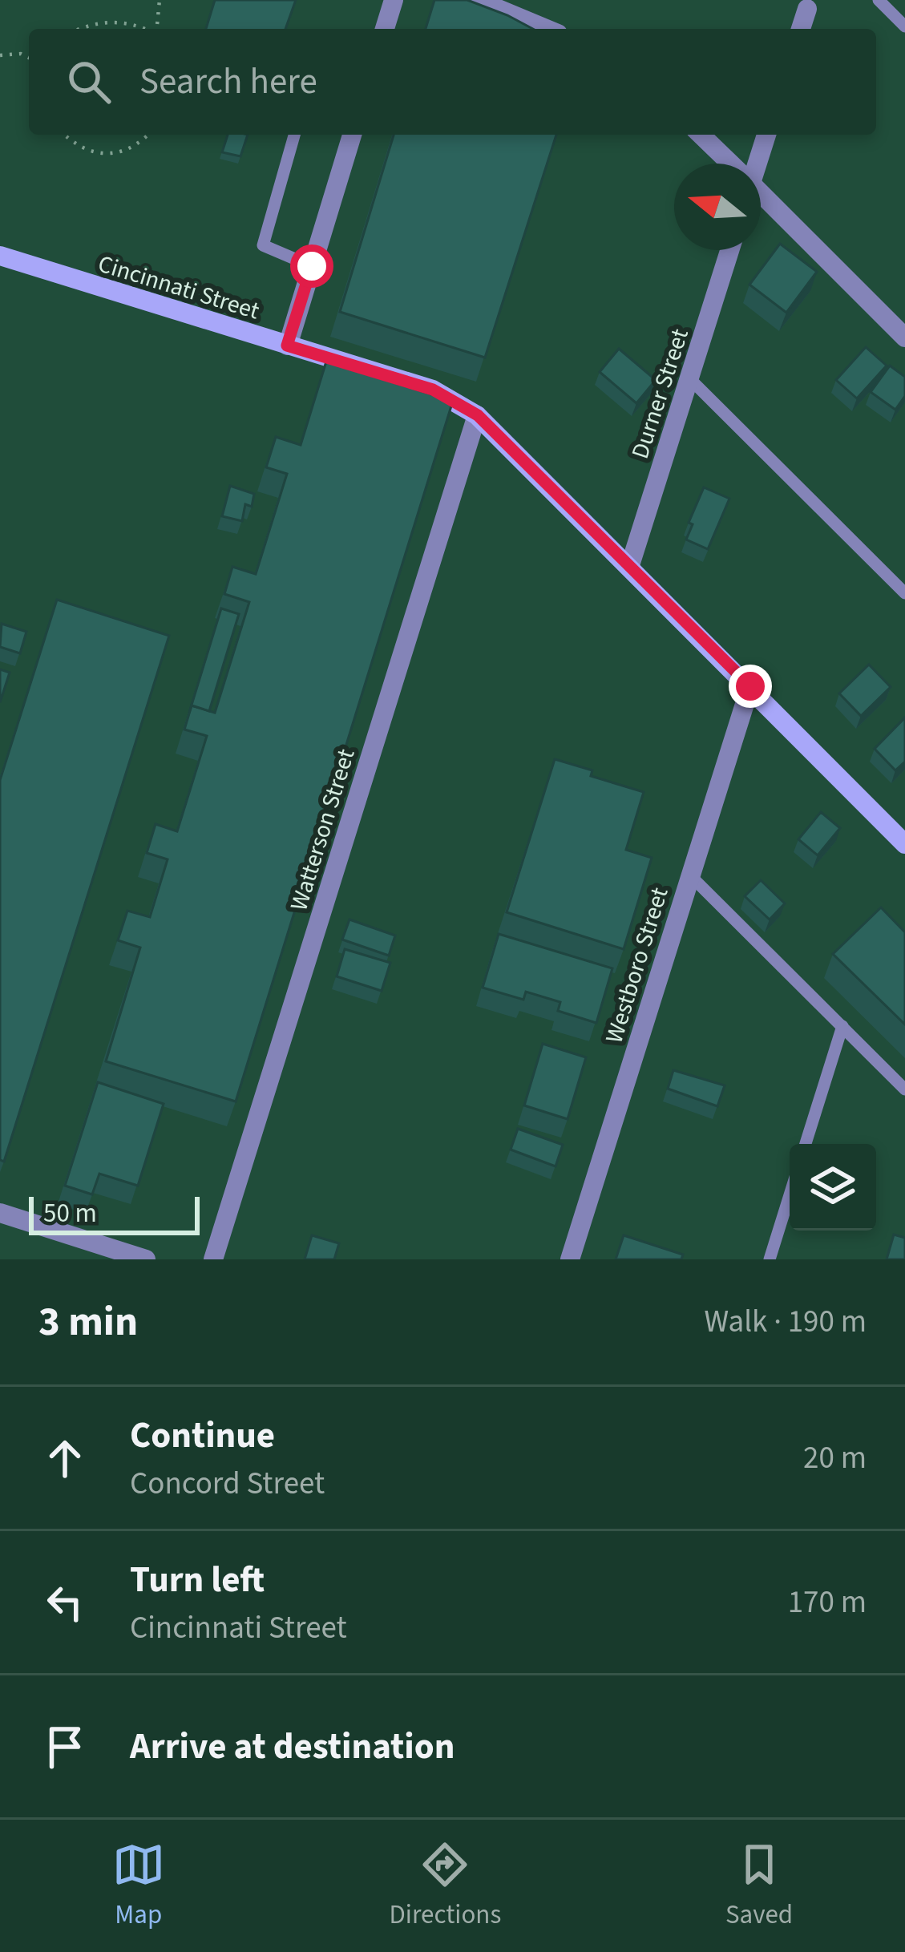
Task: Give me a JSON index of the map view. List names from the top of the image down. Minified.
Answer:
{"streets":{"street":["Cincinnati Street","Durner Street","Watterson Street","Westboro Street"]},"crossings":[["Cincinnati Street","Durner Street"],["Cincinnati Street","Watterson Street"],["Cincinnati Street","Westboro Street"]],"scale_bar":"50 m","north":"left","page":{"search":"Search here","scale":"50 m","heading":["3 min","Walk · 190 m"],"list":[["Continue","Concord Street","20 m"],["Turn left","Cincinnati Street","170 m"],"Arrive at destination"],"nav":["Map","Directions","Saved"]}}
